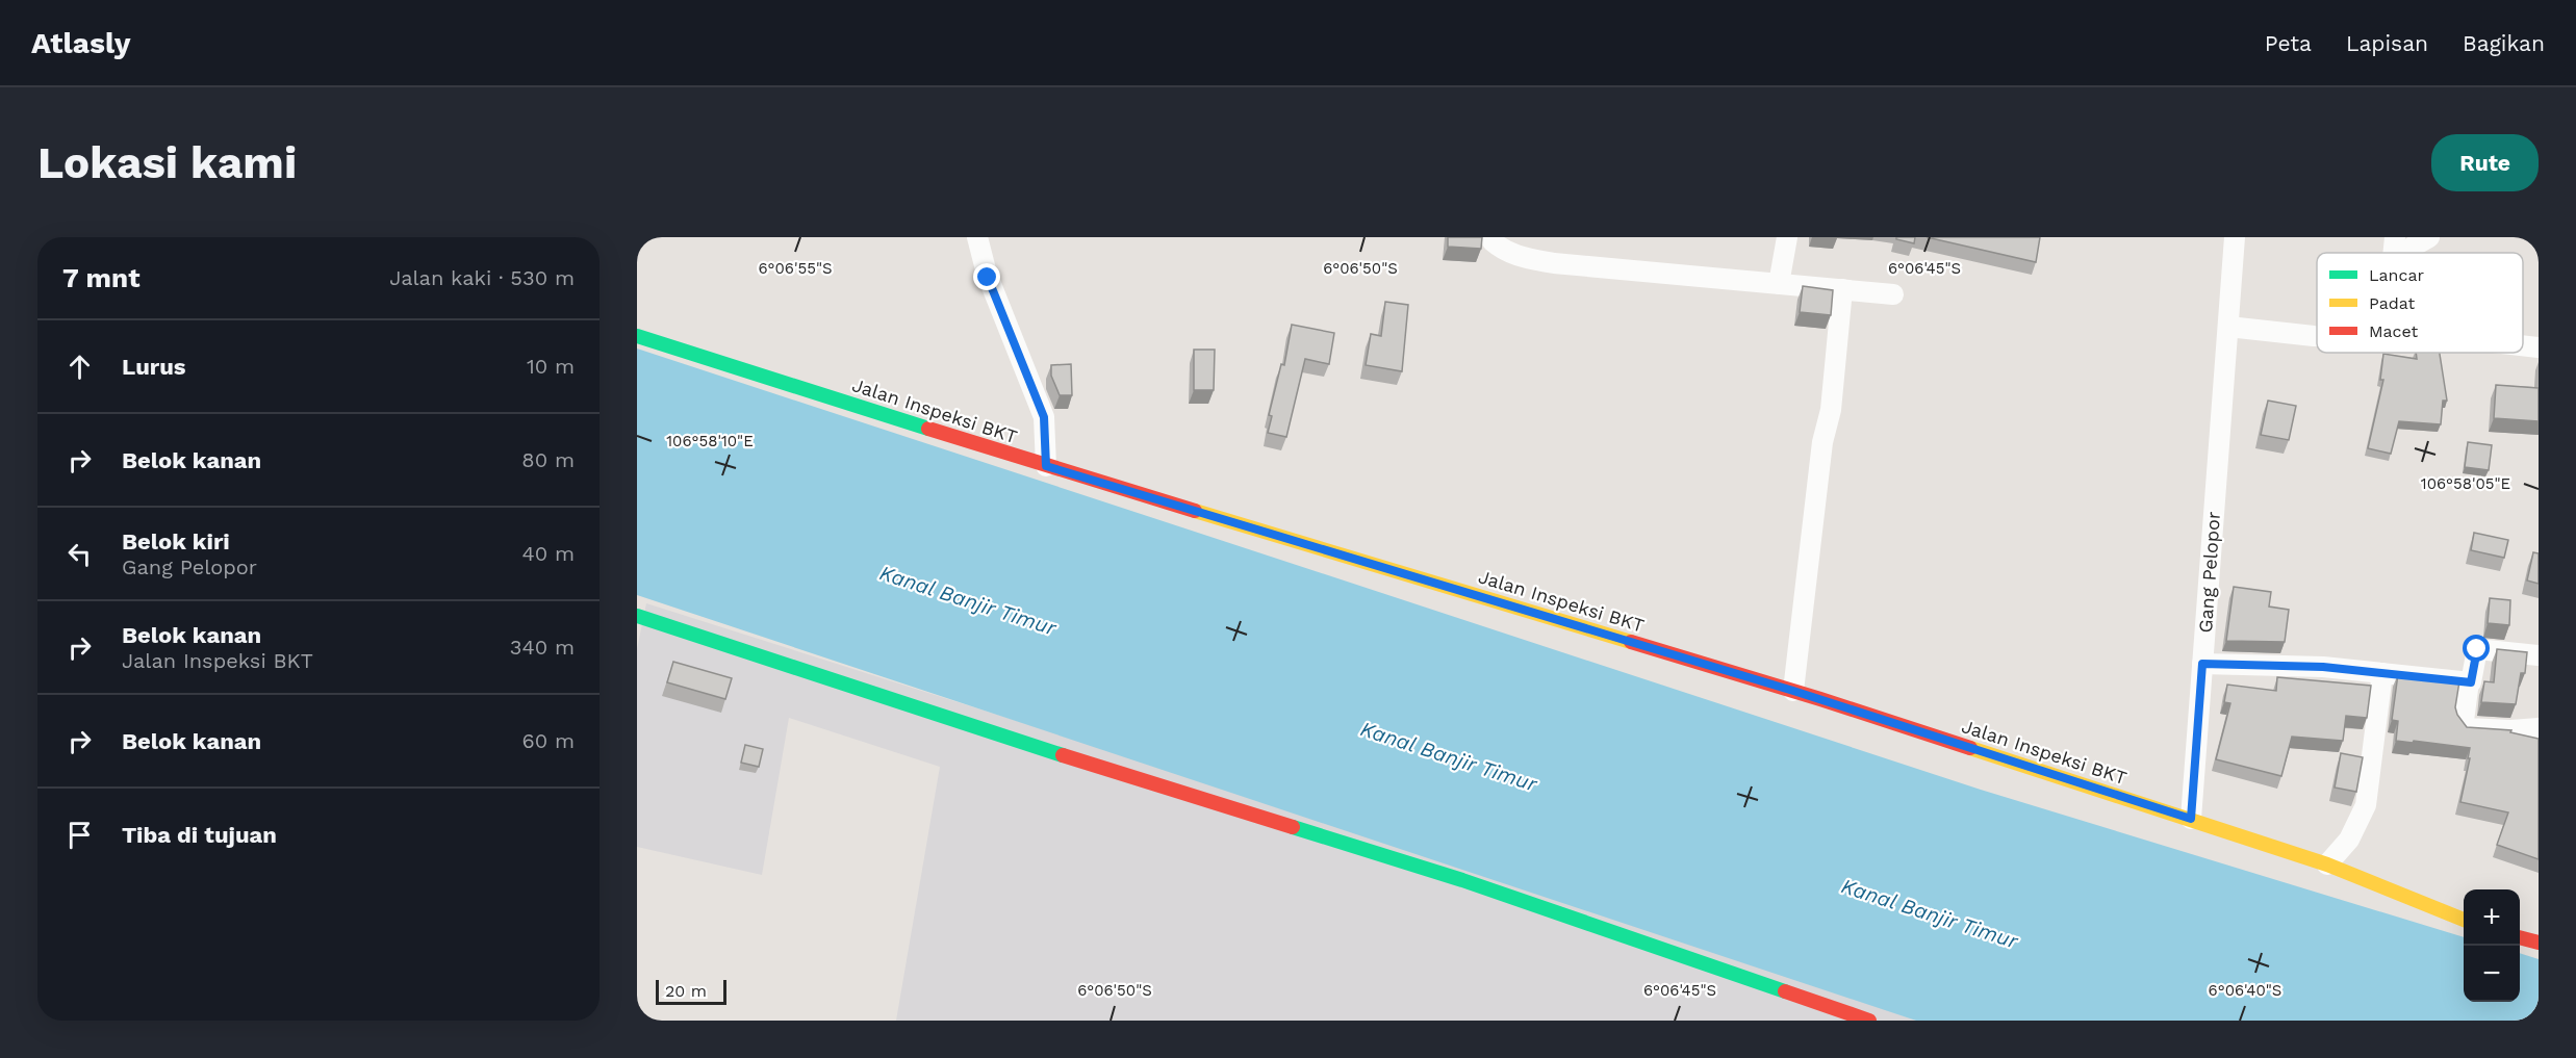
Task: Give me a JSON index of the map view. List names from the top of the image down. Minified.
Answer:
{"streets":{"street":["Jalan Inspeksi BKT","Gang Pelopor"]},"crossings":[["Jalan Inspeksi BKT","Gang Pelopor"]],"water":["Kanal Banjir Timur"],"legend":["Lancar","Padat","Macet"],"scale_bar":"20 m","page":{"header":"Atlasly","nav":["Peta","Lapisan","Bagikan"],"buttons":"Rute","title":"Lokasi kami","heading":["7 mnt","Jalan kaki · 530 m"],"list":[["Lurus","10 m"],["Belok kanan","80 m"],["Belok kiri","Gang Pelopor","40 m"],["Belok kanan","Jalan Inspeksi BKT","340 m"],["Belok kanan","60 m"],"Tiba di tujuan"],"map_buttons":["+","−"],"scale":"20 m"},"coordinates":["6°06'55\"S","6°06'50\"S","6°06'45\"S","106°58'10\"E","106°58'05\"E","6°06'40\"S"]}
